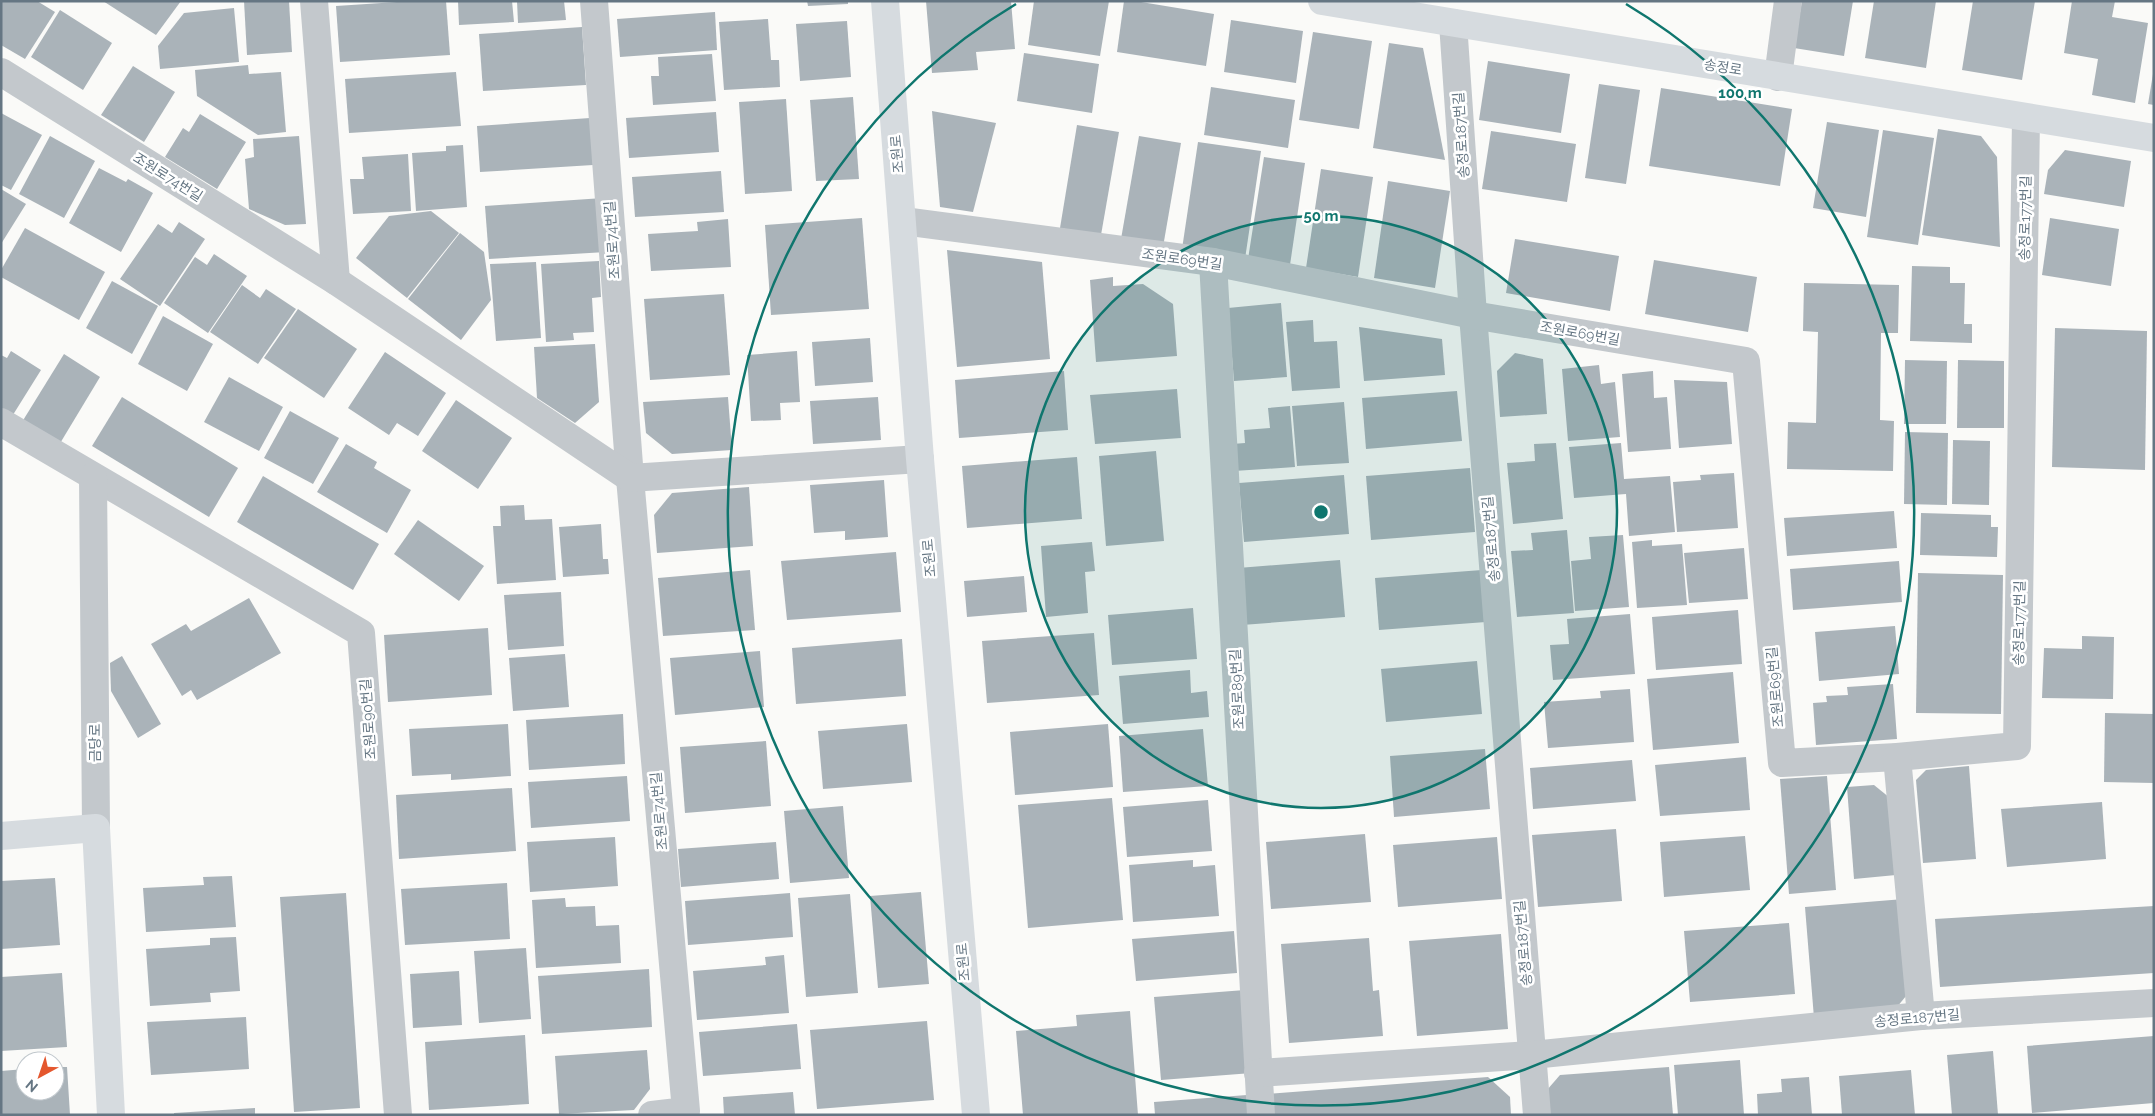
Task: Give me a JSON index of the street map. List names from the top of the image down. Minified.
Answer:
{"streets":{"street":["송정로","송정로187번길","조원로","조원로74번길","송정로177번길","조원로69번길","조원로89번길","조원로90번길","금당로"]},"crossings":[["송정로","송정로187번길"],["송정로","송정로177번길"],["송정로187번길","조원로69번길"],["송정로187번길","조원로89번길"],["조원로","조원로69번길"],["송정로177번길","조원로69번길"],["조원로69번길","조원로89번길"],["조원로90번길","금당로"]],"north":"bottom left","rings":["100 m","50 m"]}
